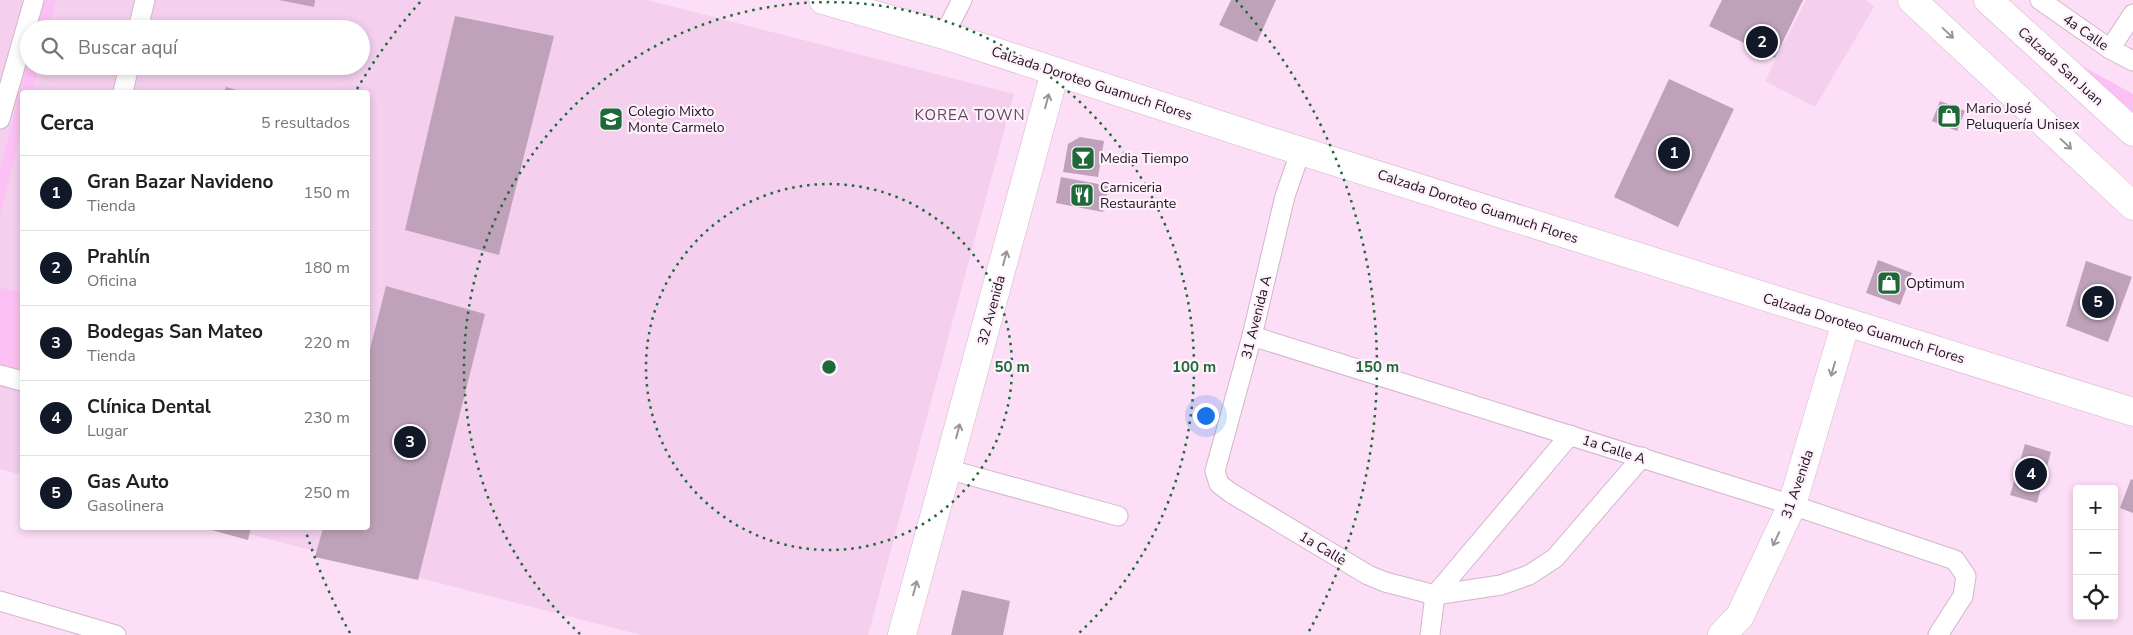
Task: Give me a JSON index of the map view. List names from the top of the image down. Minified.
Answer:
{"streets":{"main road":["Calzada San Juan","Calzada Doroteo Guamuch Flores","32 Avenida","31 Avenida"],"street":["4a Calle","31 Avenida A","1a Calle A","1a Calle"]},"crossings":[["Calzada Doroteo Guamuch Flores","32 Avenida"],["Calzada Doroteo Guamuch Flores","31 Avenida A"],["Calzada Doroteo Guamuch Flores","31 Avenida"],["31 Avenida A","1a Calle A"],["31 Avenida A","1a Calle"],["1a Calle A","31 Avenida"]],"one_way":["32 Avenida","31 Avenida"],"districts":["KOREA TOWN"],"places":{"shop":["Mario José Peluquería Unisex","Optimum"],"school or university":["Colegio Mixto Monte Carmelo"],"bar":["Media Tiempo"],"restaurant":["Carniceria Restaurante"]},"page":{"search":"Buscar aquí","pins":["2","1","5","3","4"],"heading":["Cerca","5 resultados"],"list":[{"mark":"1","name":"Gran Bazar Navideno","note":"Tienda","value":"150 m"},{"mark":"2","name":"Prahlín","note":"Oficina","value":"180 m"},{"mark":"3","name":"Bodegas San Mateo","note":"Tienda","value":"220 m"},{"mark":"4","name":"Clínica Dental","note":"Lugar","value":"230 m"},{"mark":"5","name":"Gas Auto","note":"Gasolinera","value":"250 m"}],"map_buttons":["+","−"]},"rings":["50 m","100 m","150 m"]}
